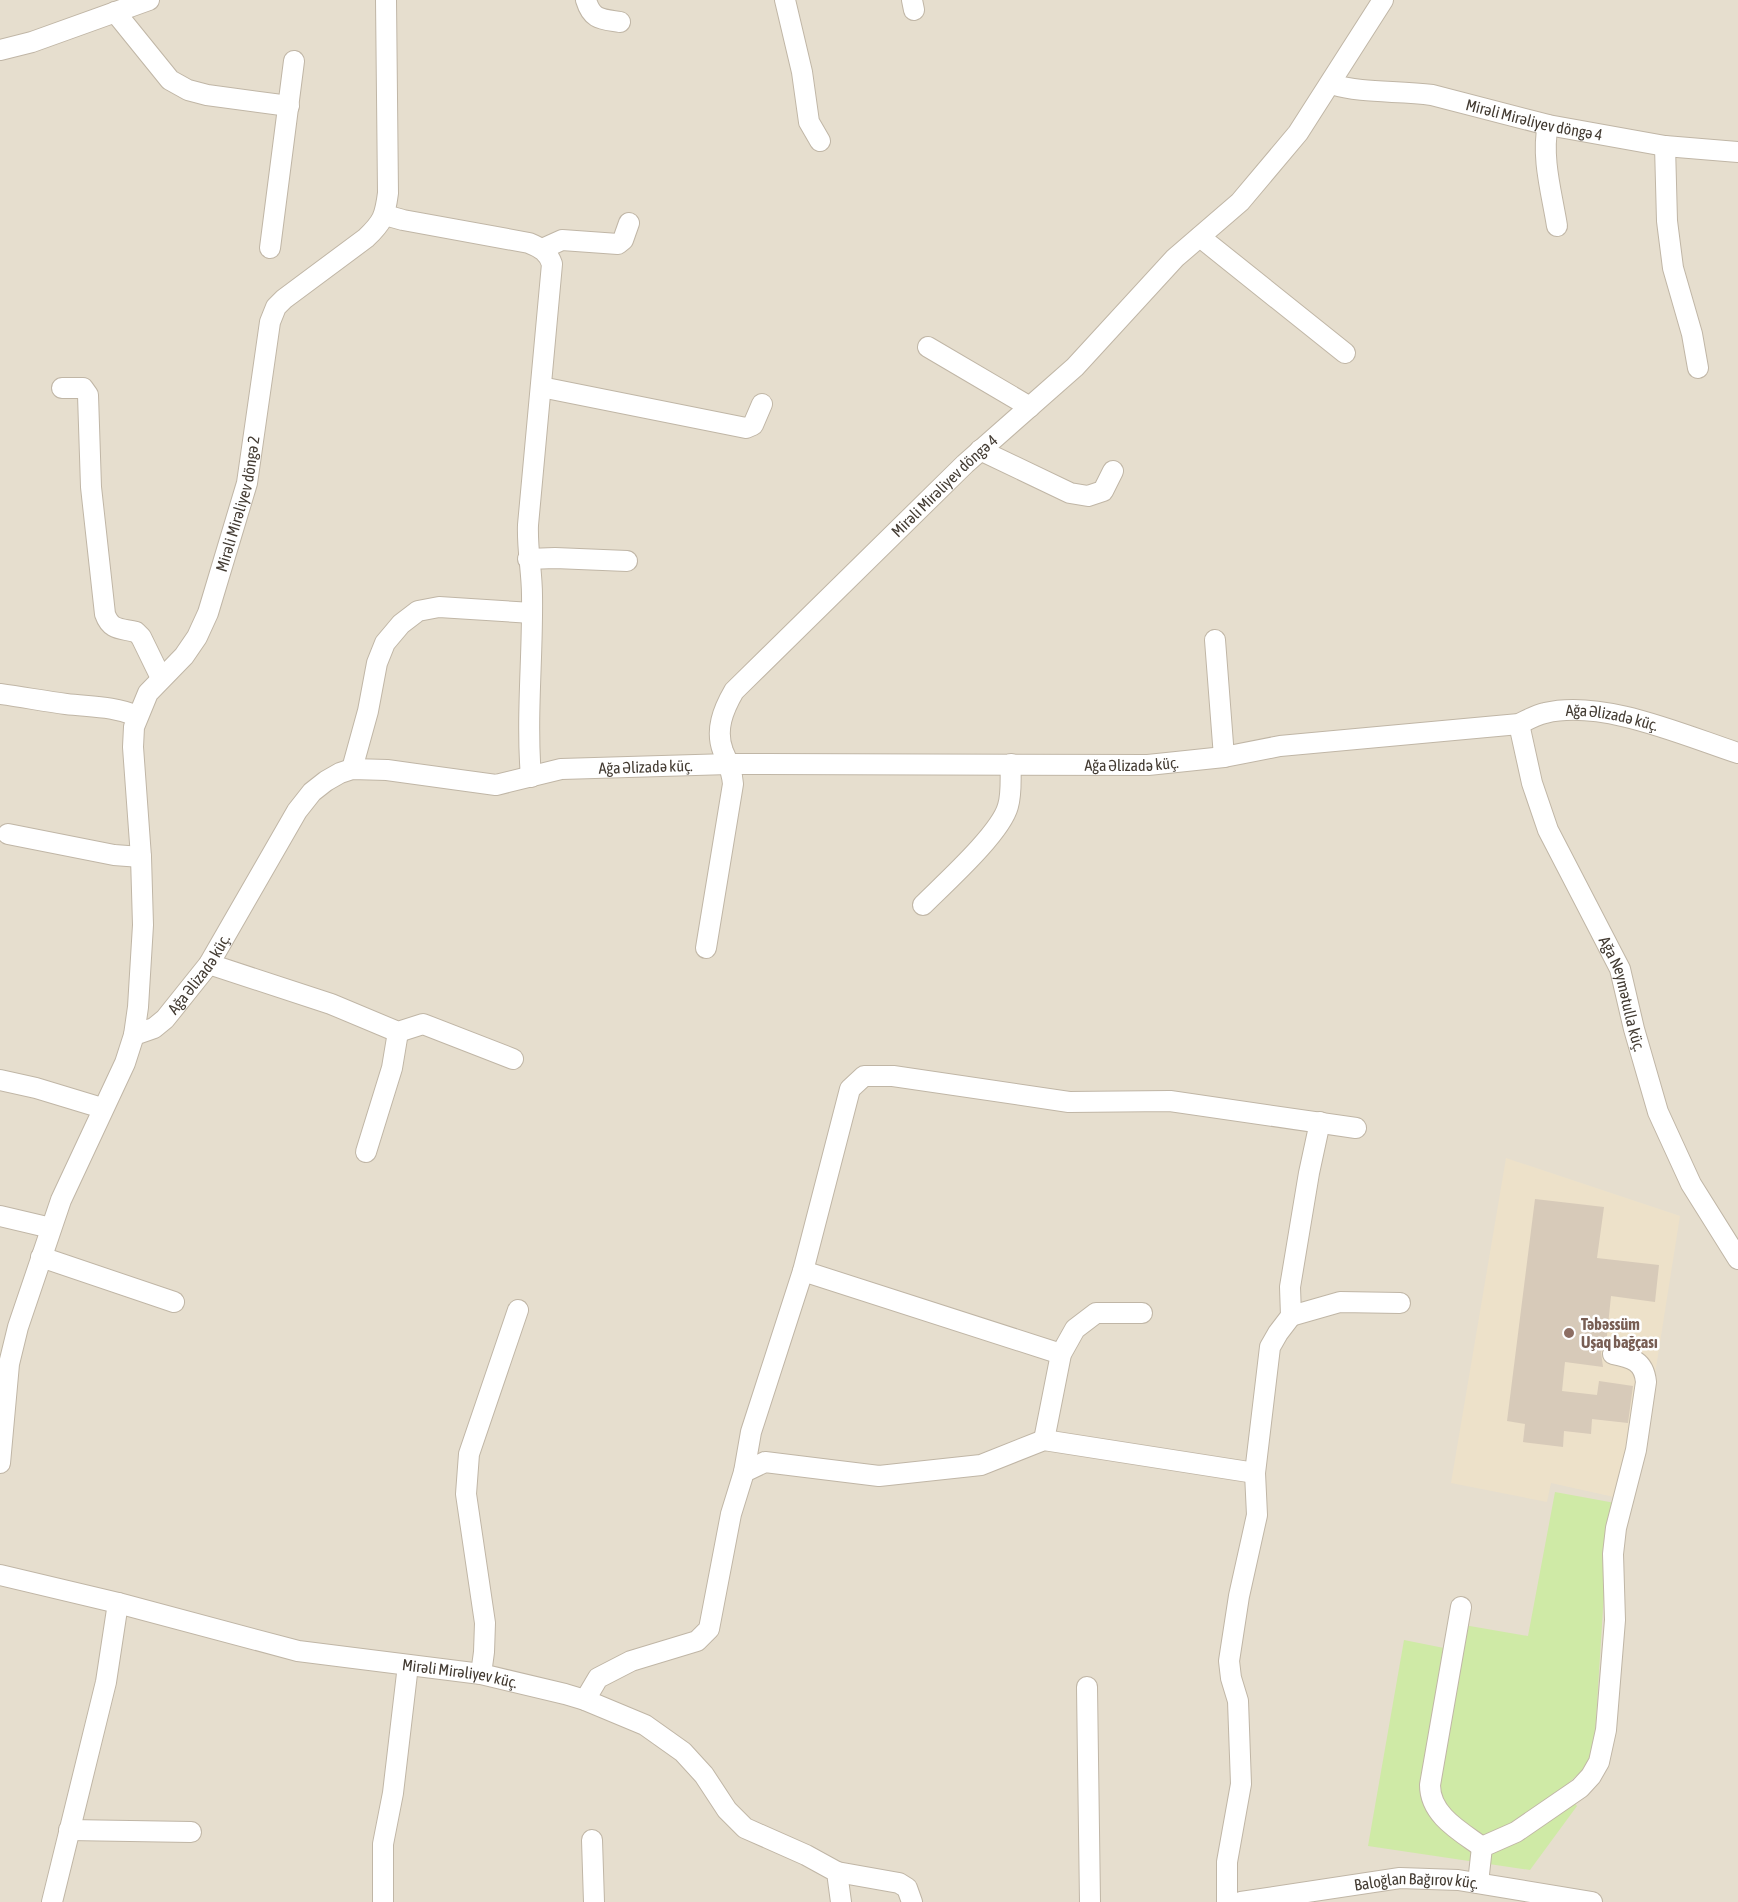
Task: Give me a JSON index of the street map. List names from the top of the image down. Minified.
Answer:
{"streets":{"street":["Mirəli Mirəliyev döngə 4","Mirəli Mirəliyev döngə 2","Ağa Əlizadə küç.","Ağa Neymətulla küç.","Mirəli Mirəliyev küç.","Baloğlan Bağırov küç."]},"crossings":[["Mirəli Mirəliyev döngə 4","Ağa Əlizadə küç."],["Mirəli Mirəliyev döngə 2","Ağa Əlizadə küç."],["Ağa Əlizadə küç.","Ağa Neymətulla küç."]],"places":["Təbəssüm Uşaq bağçası"]}
